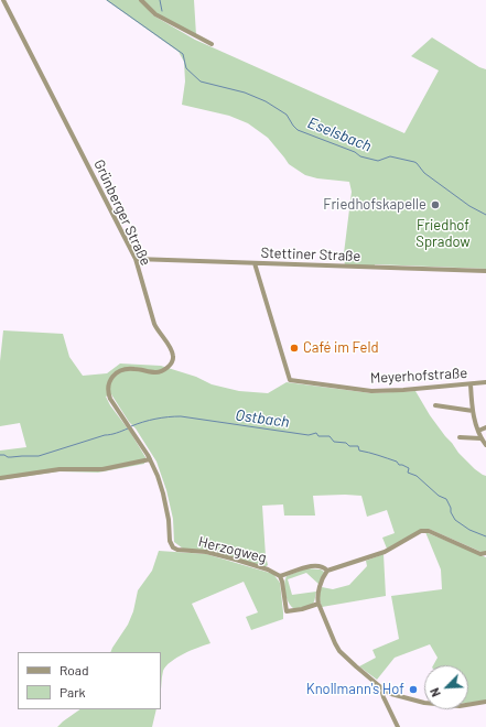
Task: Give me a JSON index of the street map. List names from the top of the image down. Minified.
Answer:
{"streets":{"street":["Grünberger Straße","Stettiner Straße","Meyerhofstraße","Herzogweg"]},"crossings":[["Grünberger Straße","Stettiner Straße"],["Grünberger Straße","Herzogweg"],["Stettiner Straße","Meyerhofstraße"]],"water":["Eselsbach","Ostbach"],"parks":["Friedhof Spradow"],"places":["Friedhofskapelle","Café im Feld","Knollmann's Hof"],"legend":["Road","Park"],"north":"bottom left"}
